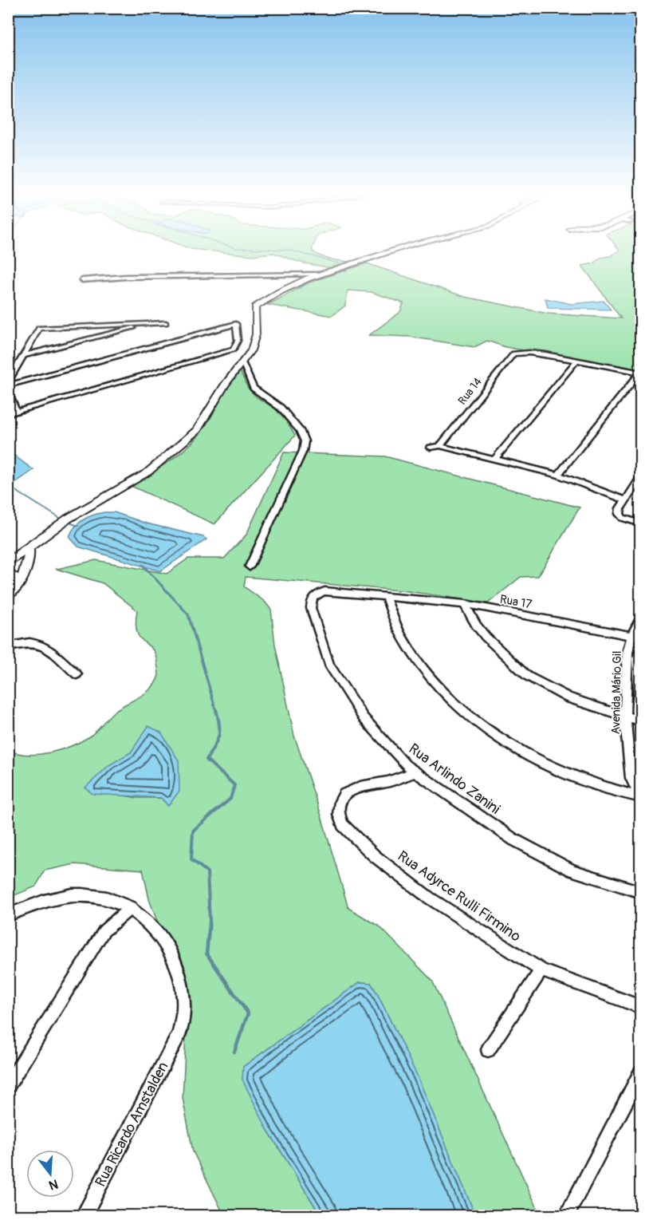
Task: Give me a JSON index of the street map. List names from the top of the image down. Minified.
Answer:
{"streets":{"street":["Rua 14","Rua 17","Avenida Mário Gil","Rua Arlindo Zanini","Rua Adyrce Rulli Firmino","Rua Ricardo Amstalden"]},"crossings":[["Rua 17","Avenida Mário Gil"],["Rua 17","Rua Arlindo Zanini"],["Rua Arlindo Zanini","Rua Adyrce Rulli Firmino"]],"north":"bottom"}
